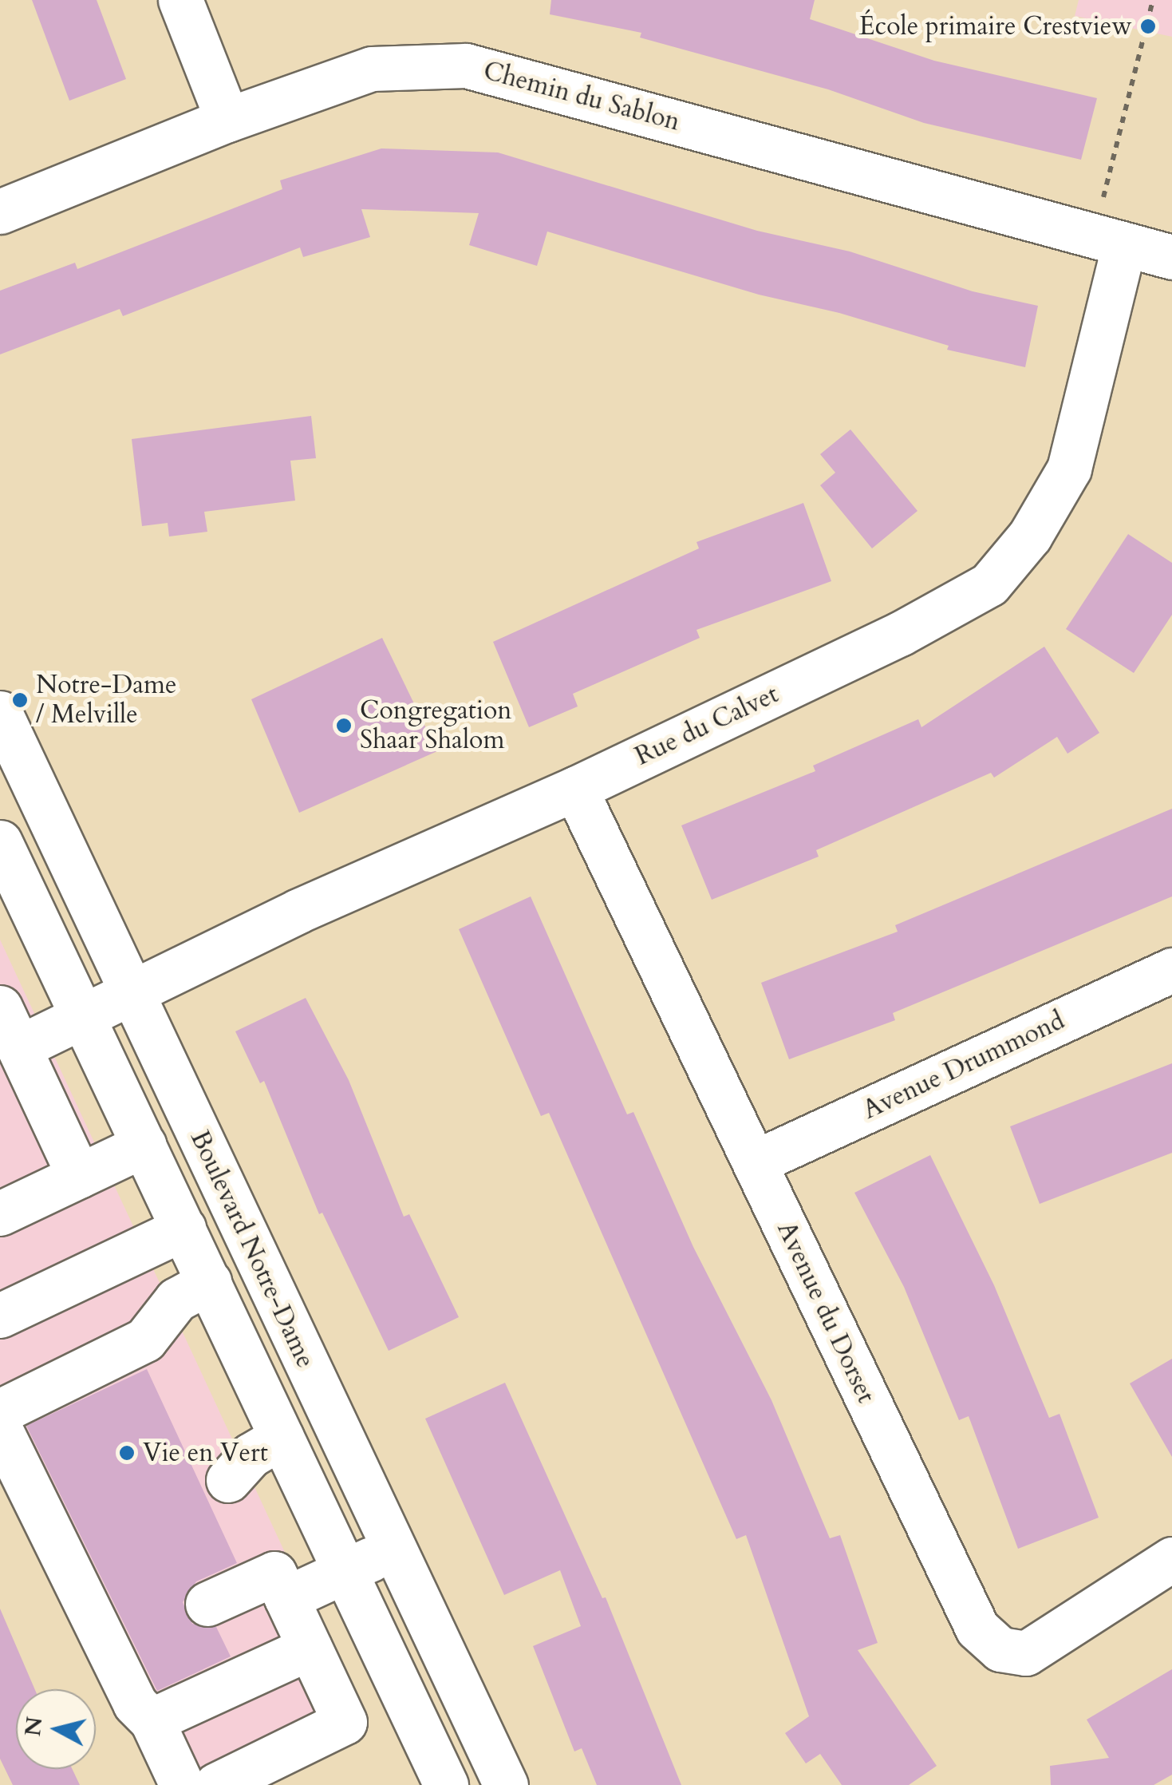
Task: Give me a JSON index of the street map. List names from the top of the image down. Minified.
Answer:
{"streets":{"street":["Chemin du Sablon","Rue du Calvet","Avenue Drummond","Boulevard Notre-Dame","Avenue du Dorset"]},"crossings":[["Chemin du Sablon","Rue du Calvet"],["Rue du Calvet","Boulevard Notre-Dame"],["Rue du Calvet","Avenue du Dorset"],["Avenue Drummond","Avenue du Dorset"]],"places":["École primaire Crestview","Notre-Dame / Melville","Congregation Shaar Shalom","Vie en Vert"],"north":"left"}
